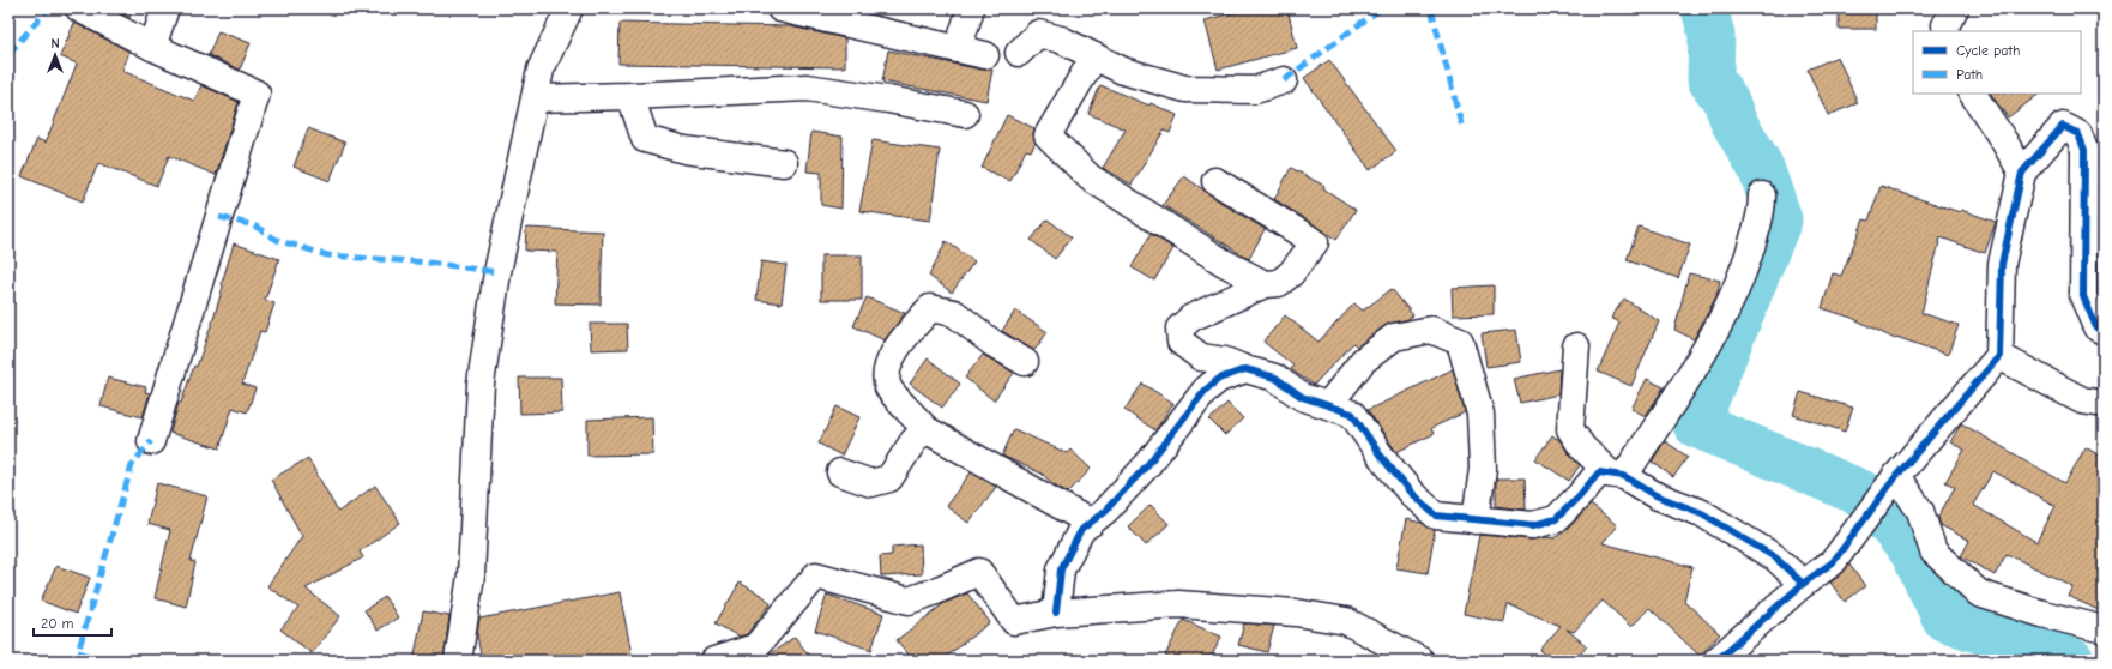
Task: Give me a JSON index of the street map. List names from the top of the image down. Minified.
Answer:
{"legend":["Cycle path","Path"],"scale_bar":"20 m","north":"top"}
